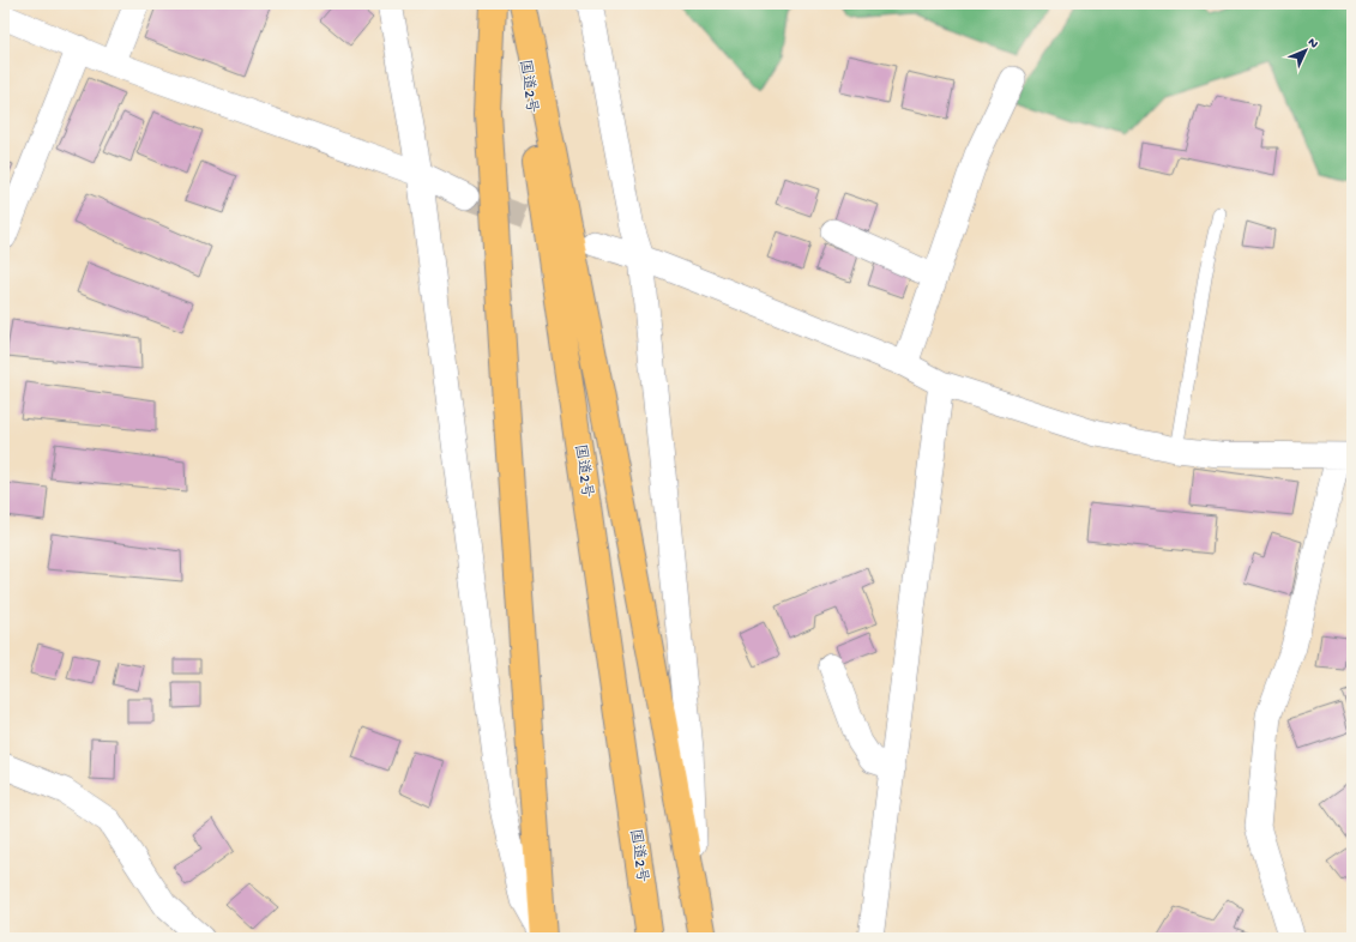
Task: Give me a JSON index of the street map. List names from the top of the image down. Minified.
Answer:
{"streets":{"highway":["国道2号"]},"north":"top right"}
